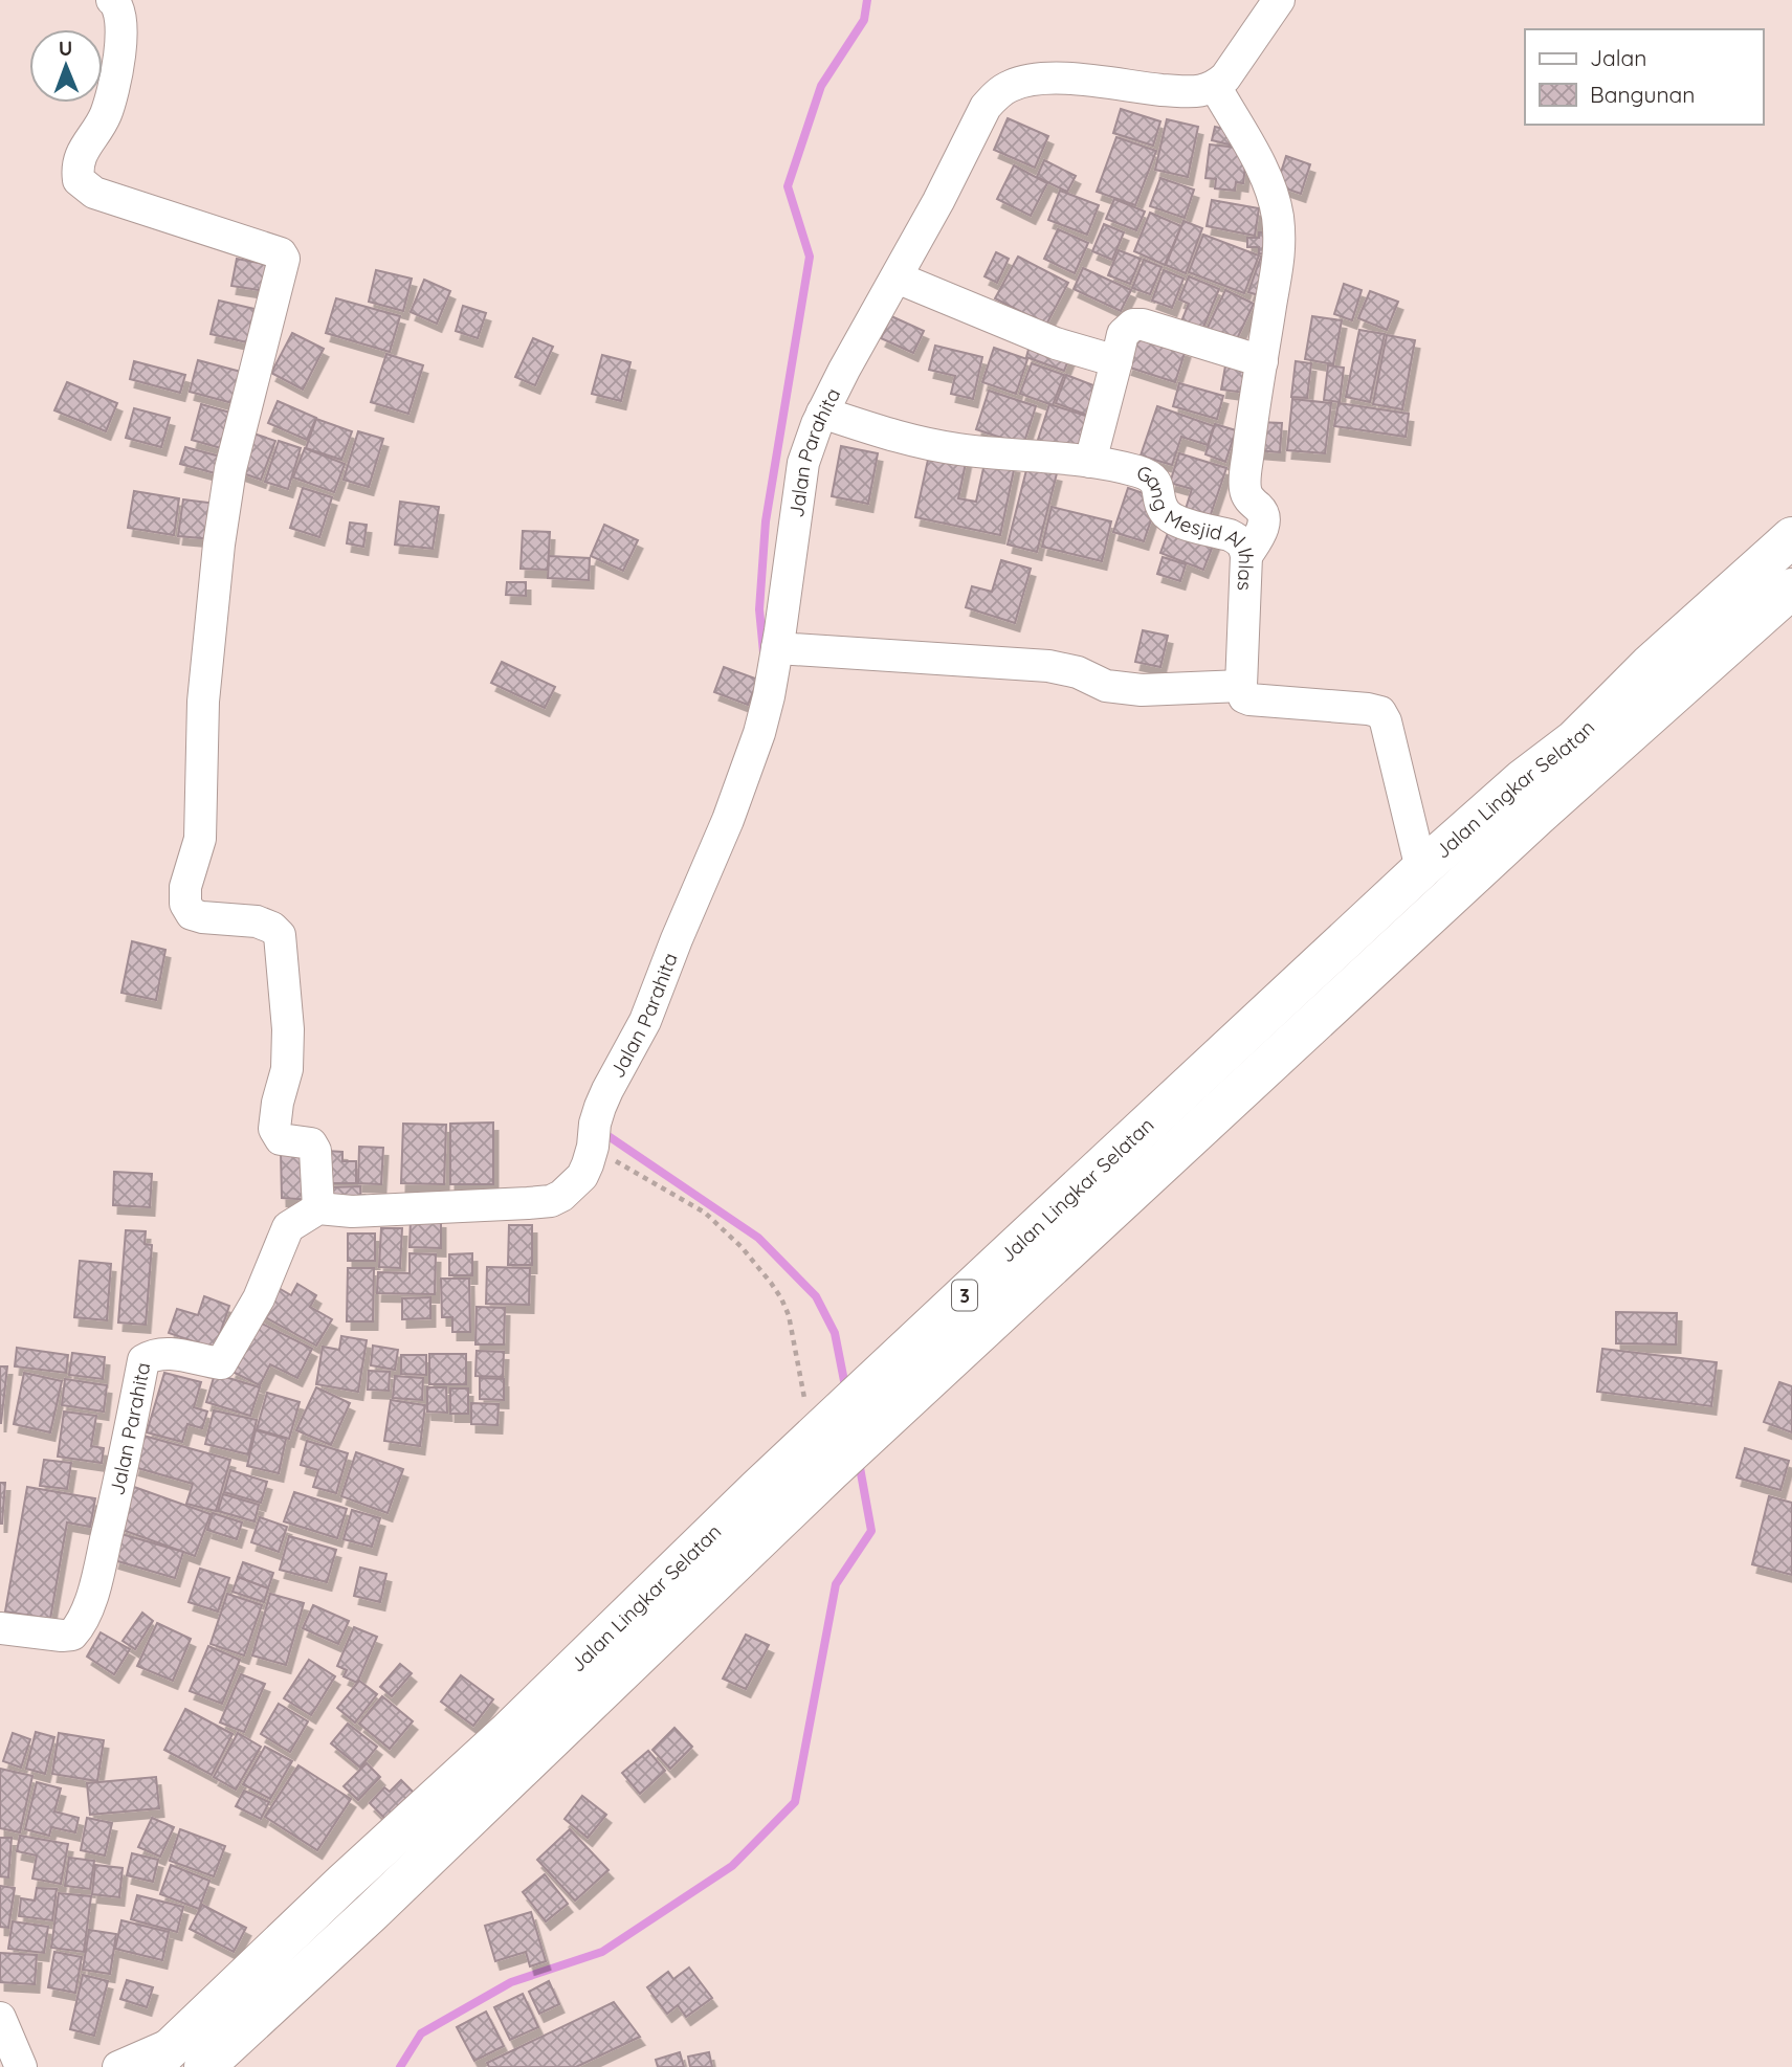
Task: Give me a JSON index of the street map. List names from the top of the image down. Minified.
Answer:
{"streets":{"main road":["Jalan Lingkar Selatan","3"],"street":["Jalan Parahita","Gang Mesjid Al Ihlas"]},"crossings":[["Jalan Parahita","Gang Mesjid Al Ihlas"]],"legend":["Jalan","Bangunan"],"north":"top"}
